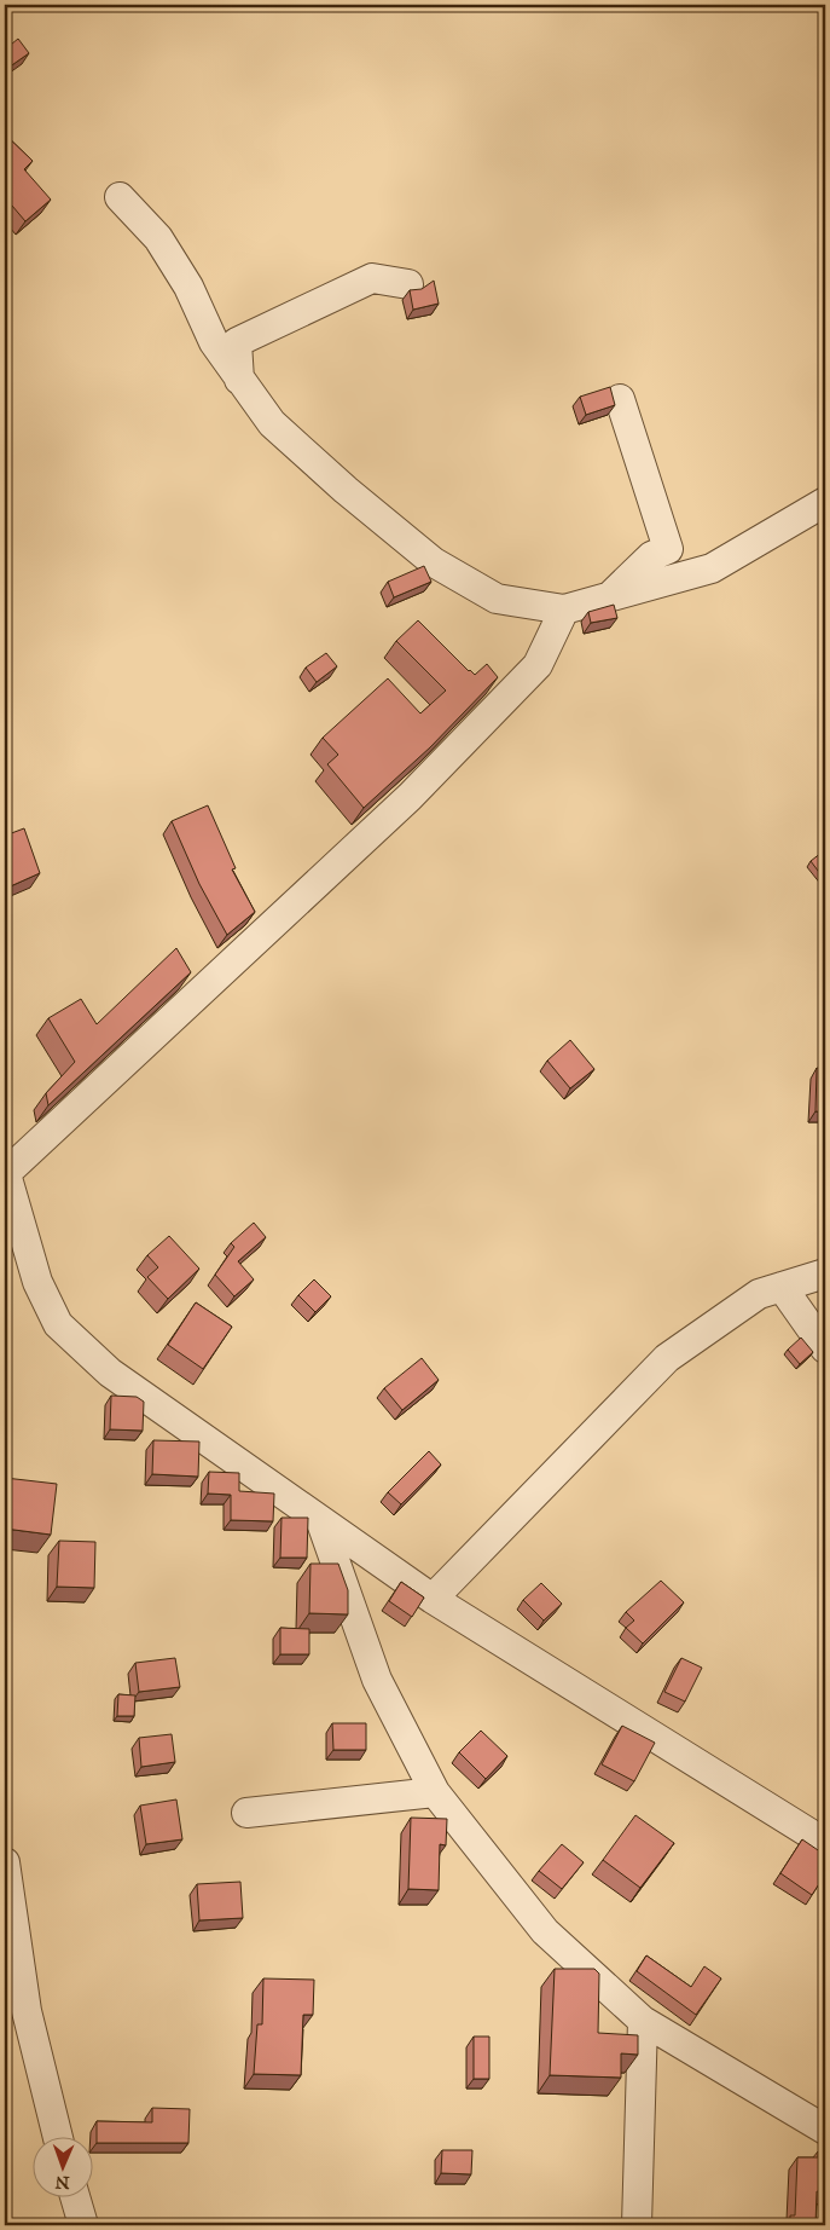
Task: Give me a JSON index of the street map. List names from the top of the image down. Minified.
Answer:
{"north":"bottom"}
